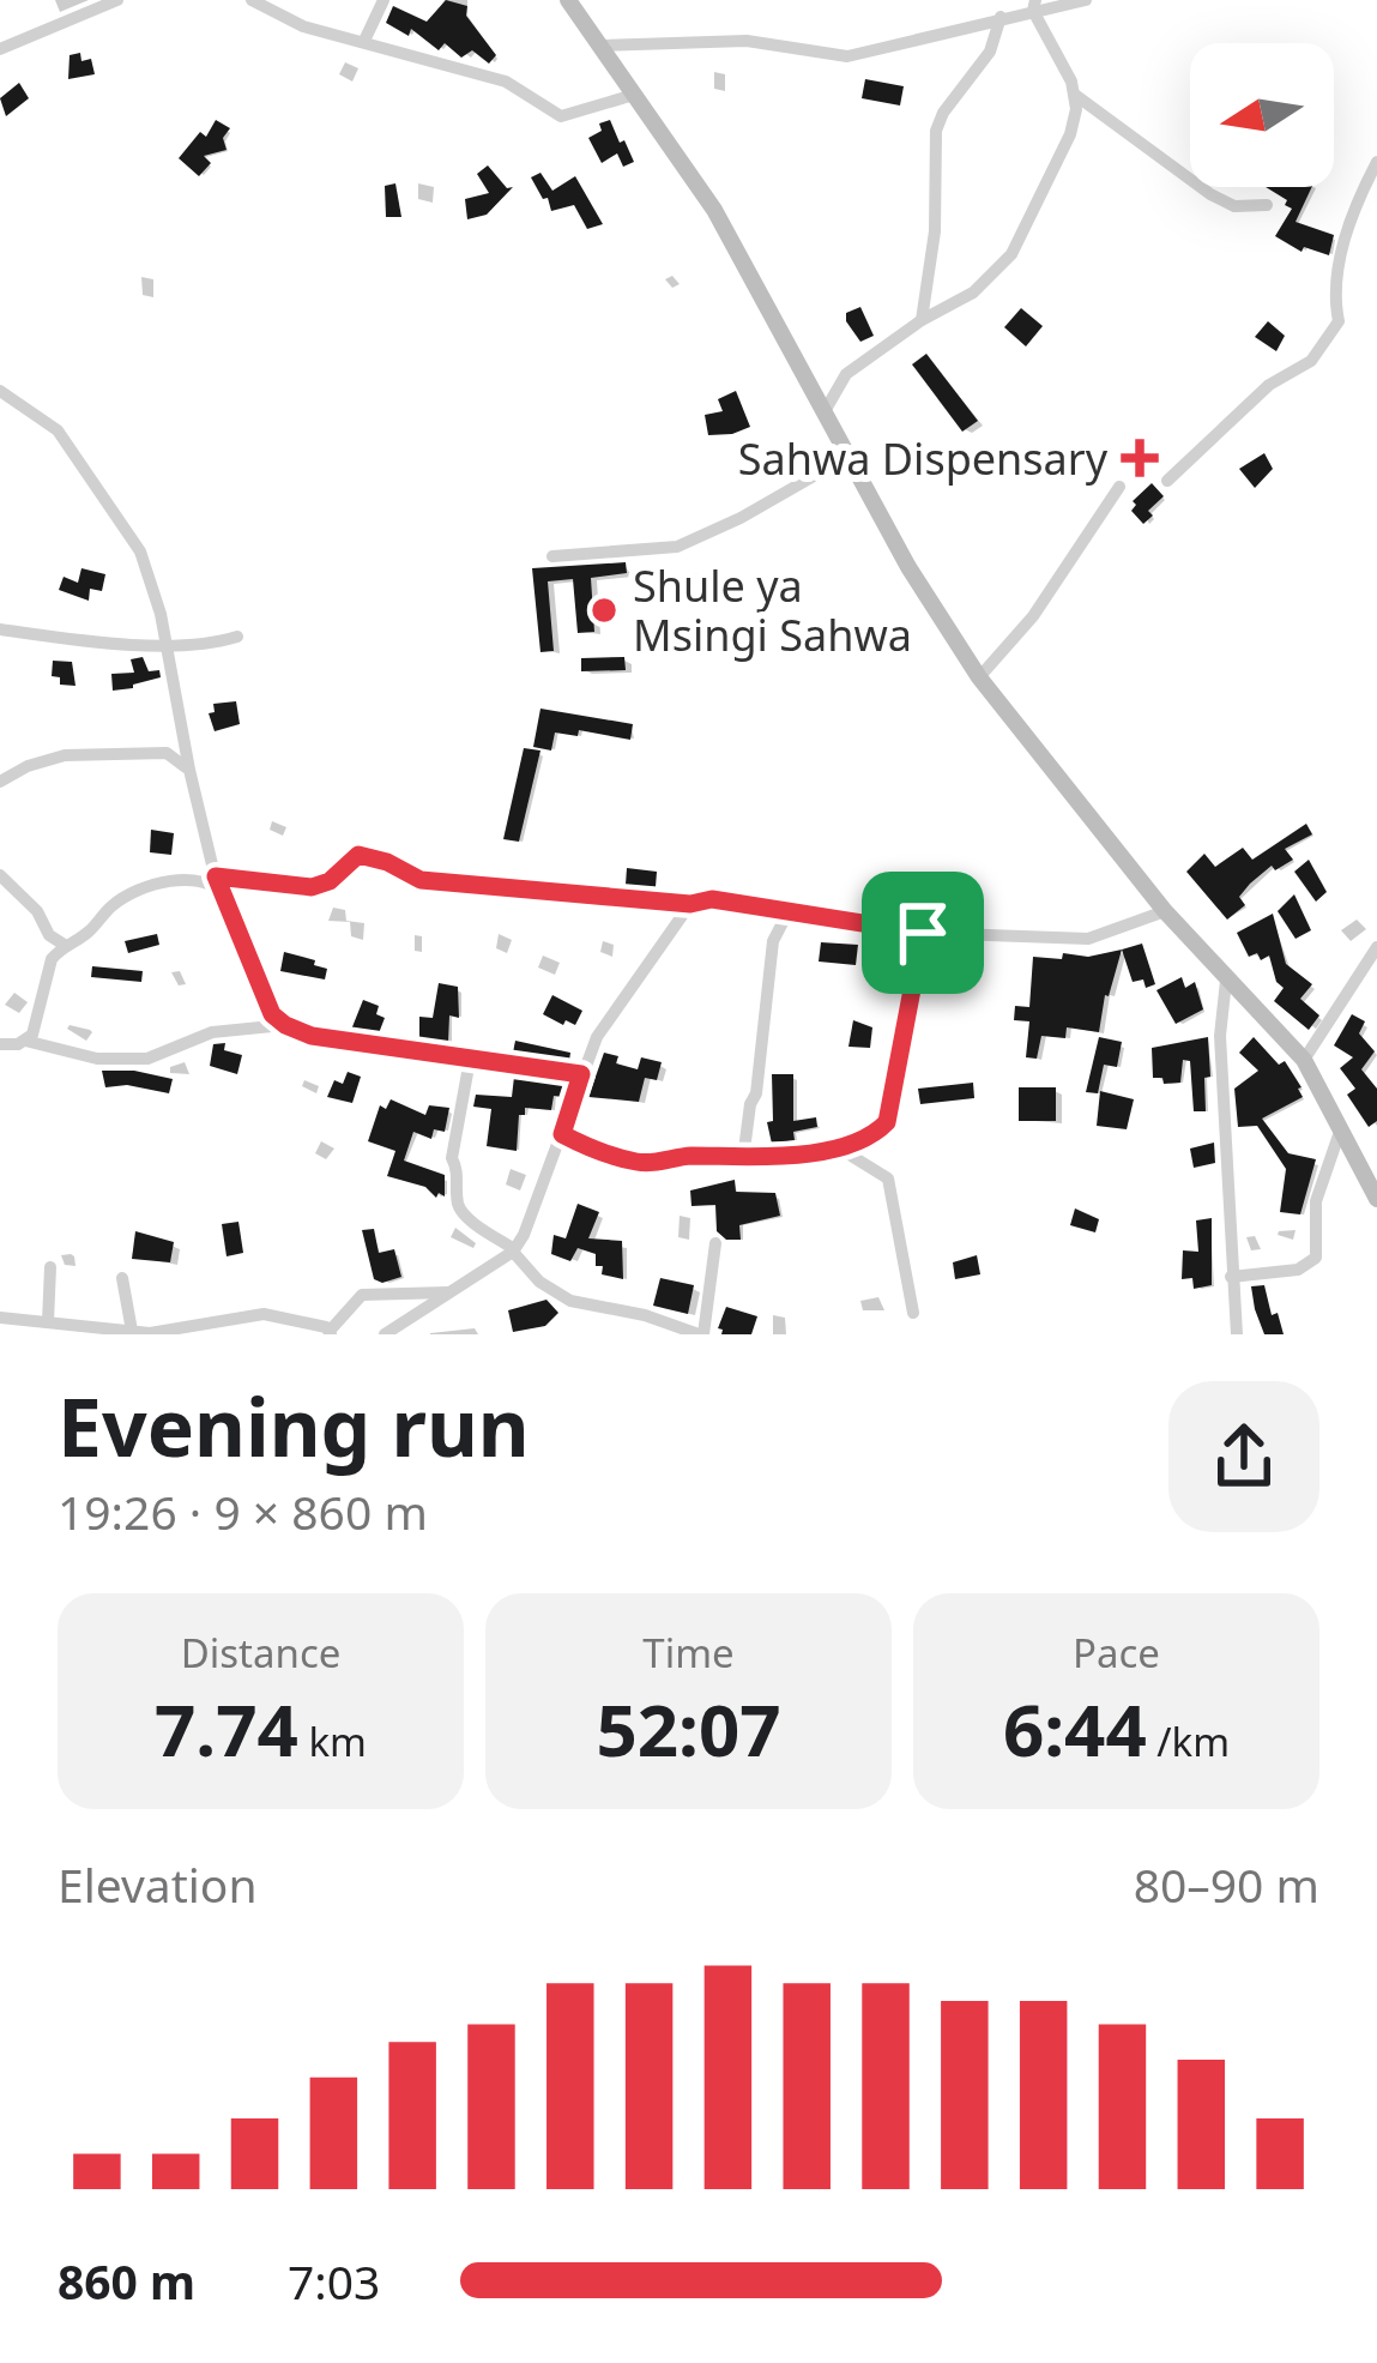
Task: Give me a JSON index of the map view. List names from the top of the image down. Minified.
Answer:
{"places":{"health":["Sahwa Dispensary"],"other":["Shule ya Msingi Sahwa"]},"north":"left","page":{"heading":["Evening run","19:26 · 9 × 860 m"],"stats":[["Distance","7.74 km"],["Time","52:07"],["Pace","6:44 /km"]],"chart":["Elevation","80–90 m"],"list":[{"name":"860 m","note":"7:03"}]}}
